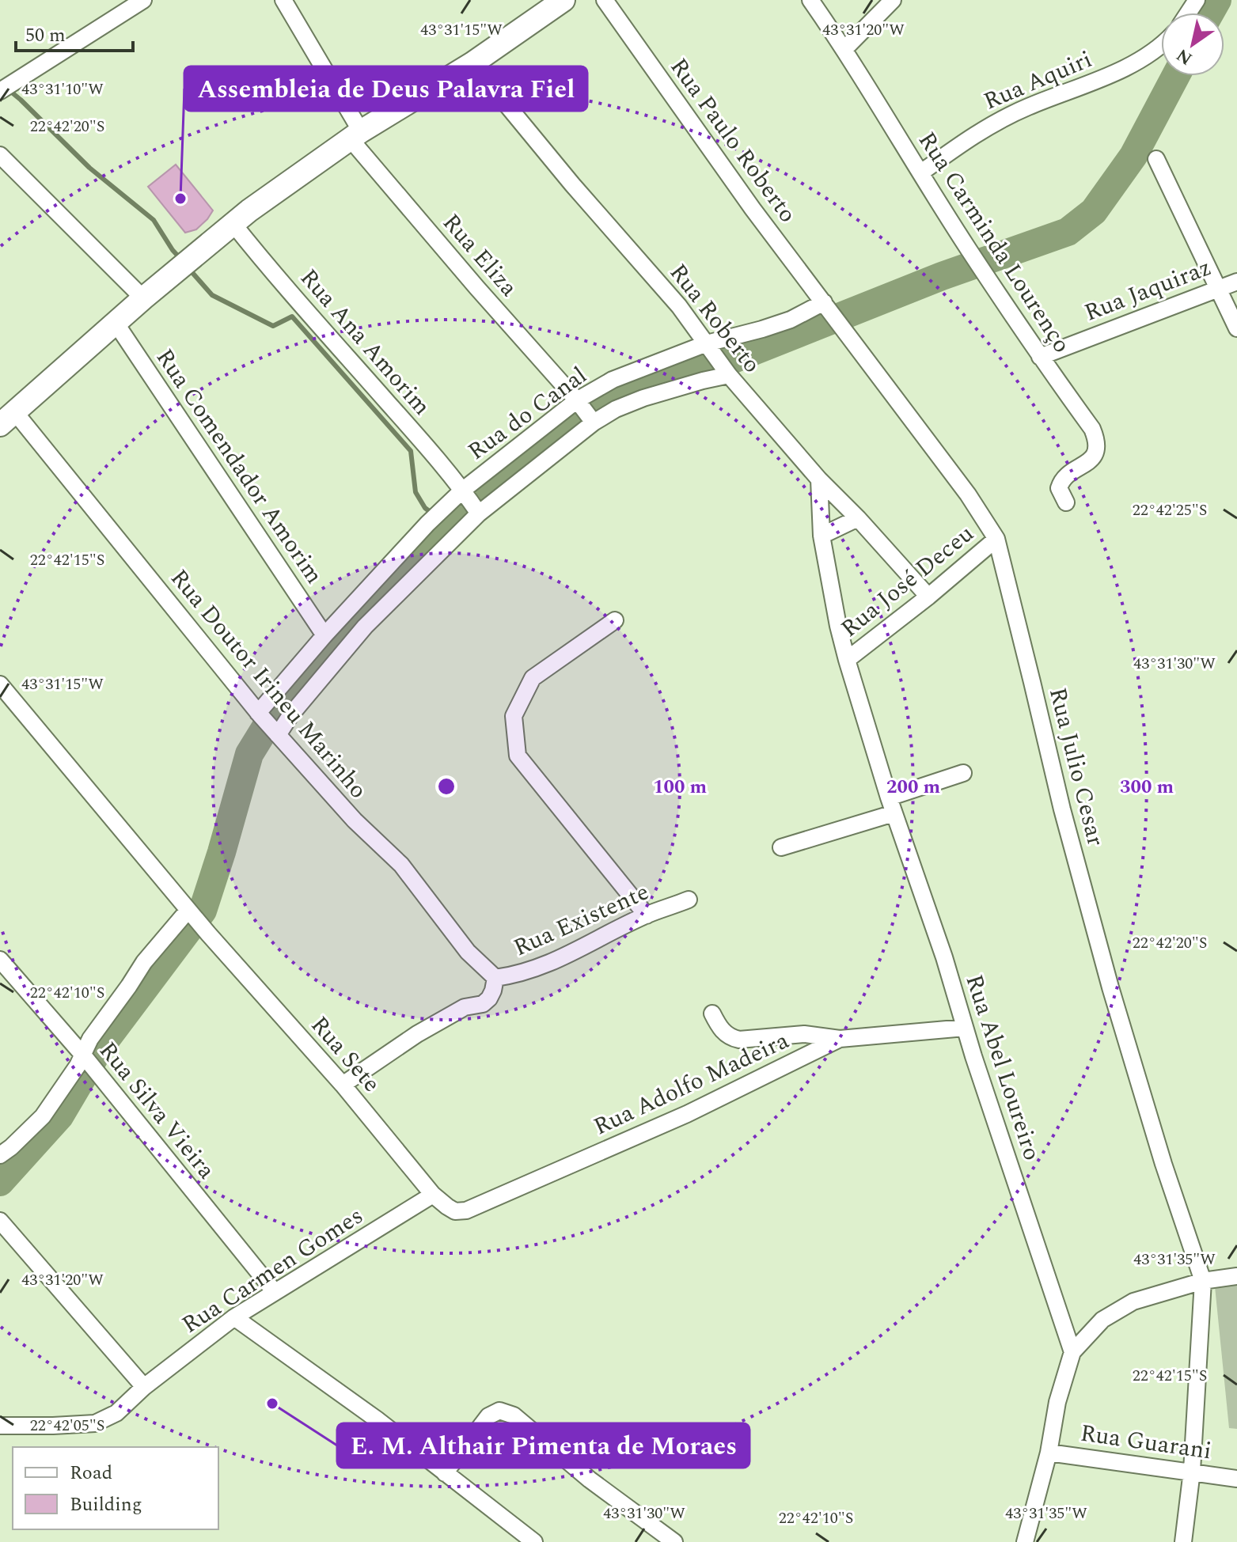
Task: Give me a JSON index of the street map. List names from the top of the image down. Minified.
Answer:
{"streets":{"street":["Rua Aquiri","Rua Paulo Roberto","Rua Carminda Lourenço","Rua Eliza","Rua Jaquiraz","Rua Roberto","Rua Ana Amorim","Rua do Canal","Rua Comendador Amorim","Rua José Deceu","Rua Doutor Irineu Marinho","Rua Julio Cesar","Rua Existente","Rua Sete","Rua Abel Loureiro","Rua Adolfo Madeira","Rua Silva Vieira","Rua Carmen Gomes","Rua Guarani"]},"crossings":[["Rua Aquiri","Rua Carminda Lourenço"],["Rua Paulo Roberto","Rua do Canal"],["Rua Paulo Roberto","Rua Julio Cesar"],["Rua Carminda Lourenço","Rua Jaquiraz"],["Rua Eliza","Rua do Canal"],["Rua Roberto","Rua do Canal"],["Rua Roberto","Rua José Deceu"],["Rua Roberto","Rua Abel Loureiro"],["Rua Ana Amorim","Rua do Canal"],["Rua do Canal","Rua Comendador Amorim"],["Rua do Canal","Rua Doutor Irineu Marinho"],["Rua do Canal","Rua Julio Cesar"],["Rua José Deceu","Rua Julio Cesar"],["Rua José Deceu","Rua Abel Loureiro"],["Rua Doutor Irineu Marinho","Rua Existente"],["Rua Existente","Rua Sete"],["Rua Sete","Rua Adolfo Madeira"],["Rua Sete","Rua Carmen Gomes"],["Rua Abel Loureiro","Rua Adolfo Madeira"],["Rua Silva Vieira","Rua Carmen Gomes"]],"places":["Assembleia de Deus Palavra Fiel","E. M. Althair Pimenta de Moraes"],"legend":["Road","Building"],"scale_bar":"50 m","north":"bottom left","coordinates":["43°31'15\"W","43°31'20\"W","43°31'10\"W","22°42'20\"S","22°42'25\"S","22°42'15\"S","43°31'30\"W","22°42'10\"S","43°31'35\"W","22°42'05\"S"],"rings":["100 m","200 m","300 m"]}
